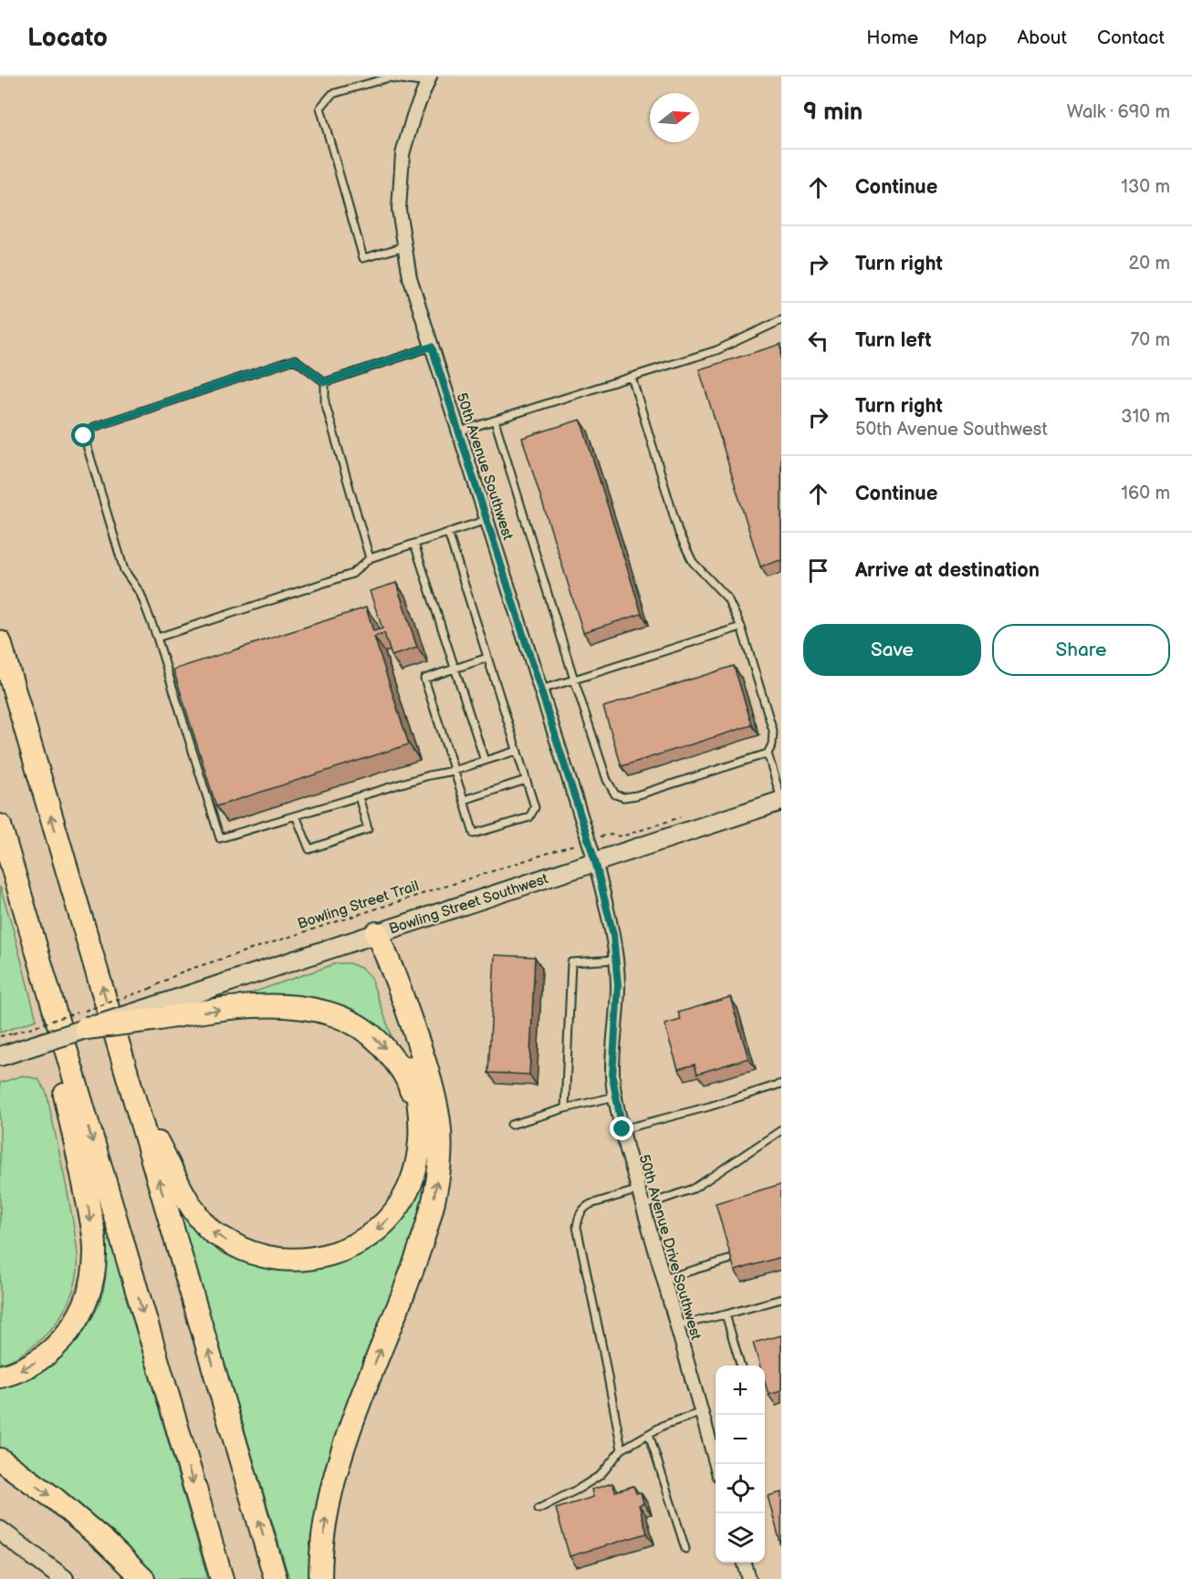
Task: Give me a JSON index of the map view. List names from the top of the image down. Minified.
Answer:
{"streets":{"main road":["Bowling Street Southwest"],"street":["50th Avenue Southwest","50th Avenue Drive Southwest"],"path":["Bowling Street Trail"]},"crossings":[["50th Avenue Southwest","Bowling Street Southwest"],["50th Avenue Southwest","50th Avenue Drive Southwest"],["Bowling Street Southwest","Bowling Street Trail"],["Bowling Street Southwest","50th Avenue Drive Southwest"]],"north":"right","page":{"header":"Locato","nav":["Home","Map","About","Contact"],"heading":["9 min","Walk · 690 m"],"list":[["Continue","130 m"],["Turn right","20 m"],["Turn left","70 m"],["Turn right","50th Avenue Southwest","310 m"],["Continue","160 m"],"Arrive at destination"],"buttons":["Save","Share"],"map_buttons":["+","−"]}}
